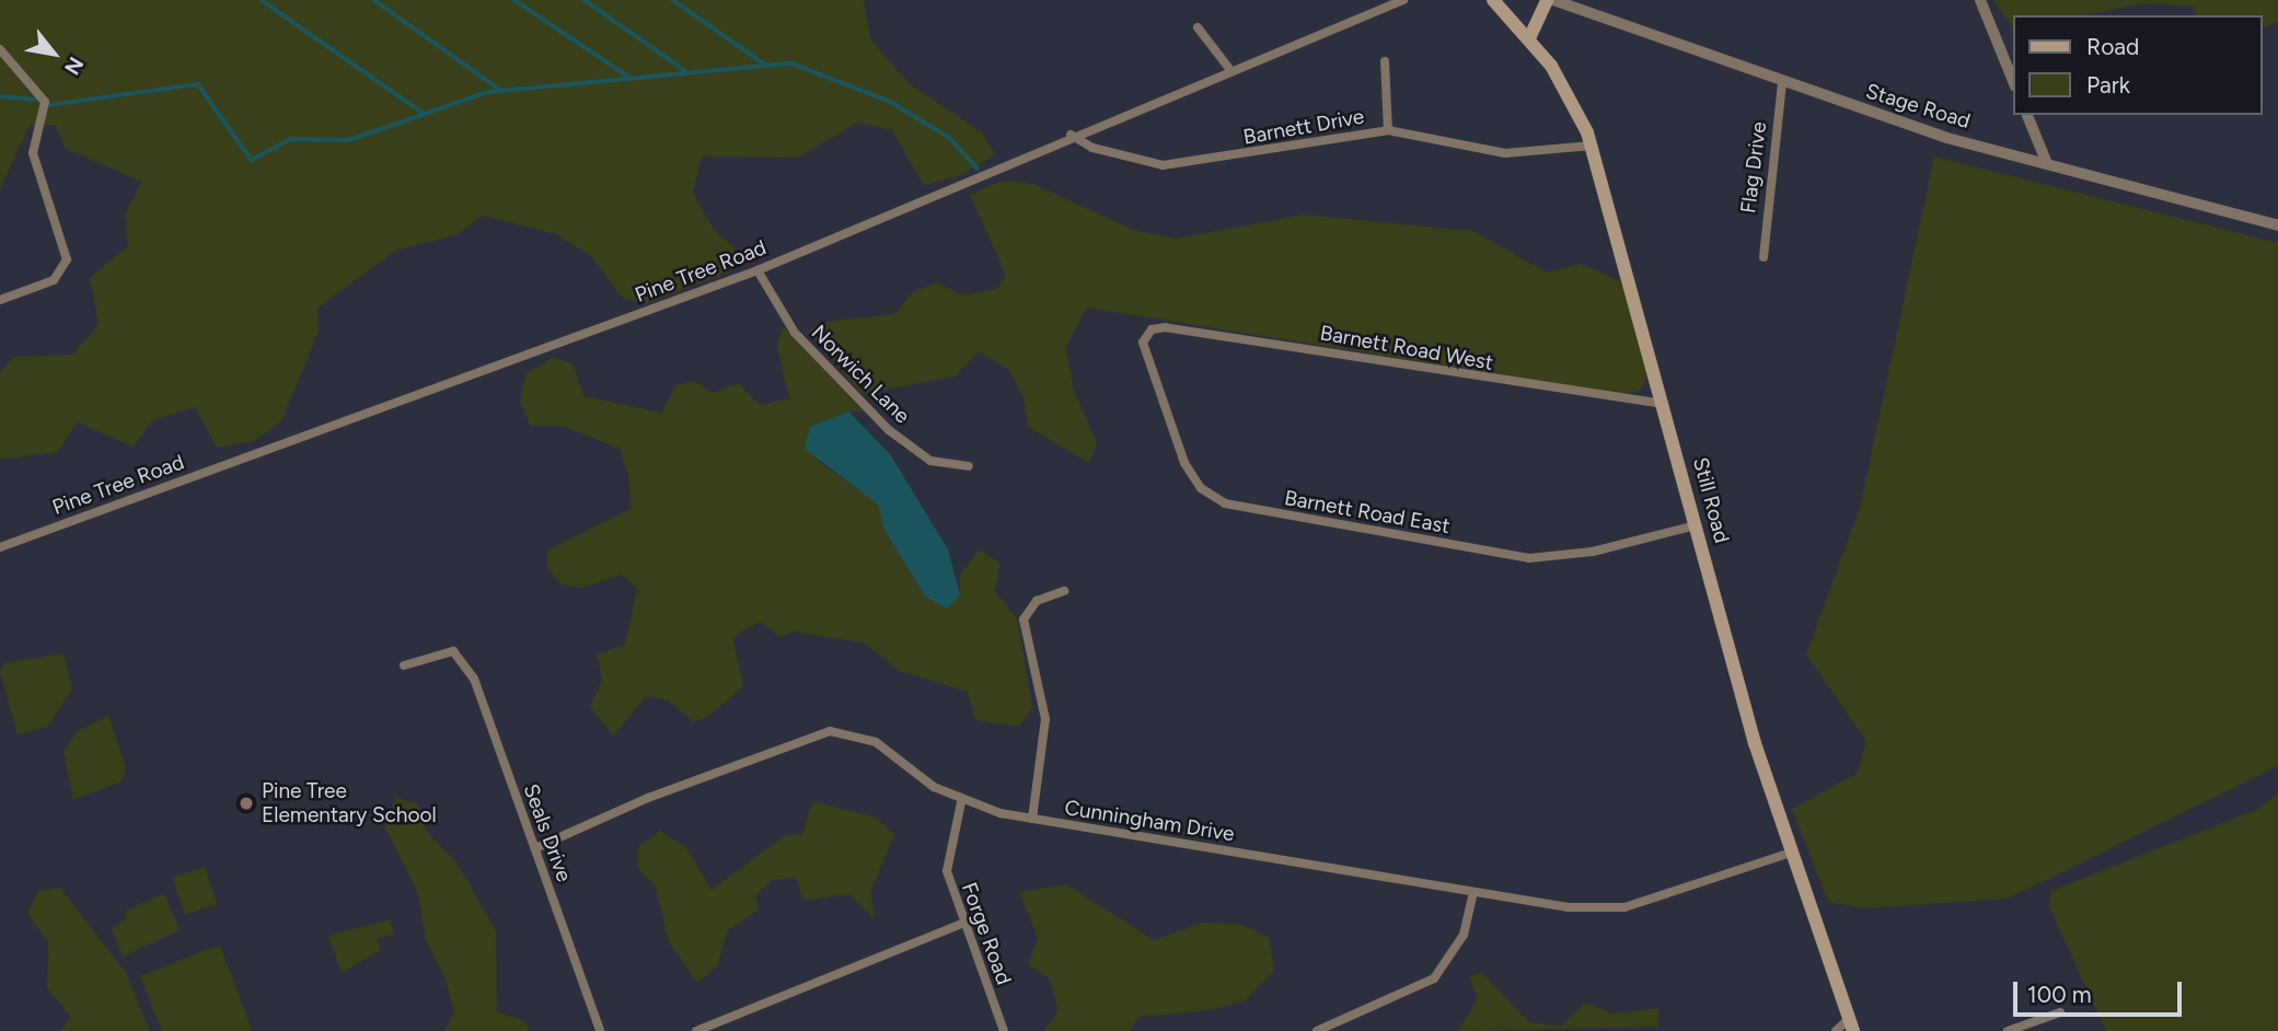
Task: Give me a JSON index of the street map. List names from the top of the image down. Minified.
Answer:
{"streets":{"main road":["Still Road"],"street":["Stage Road","Barnett Drive","Flag Drive","Pine Tree Road","Barnett Road West","Norwich Lane","Barnett Road East","Cunningham Drive","Seals Drive","Forge Road"]},"crossings":[["Stage Road","Flag Drive"],["Barnett Drive","Pine Tree Road"],["Barnett Drive","Still Road"],["Pine Tree Road","Norwich Lane"],["Barnett Road West","Still Road"],["Barnett Road West","Barnett Road East"],["Still Road","Barnett Road East"],["Still Road","Cunningham Drive"],["Cunningham Drive","Seals Drive"],["Cunningham Drive","Forge Road"]],"places":["Pine Tree Elementary School"],"legend":["Road","Park"],"scale_bar":"100 m","north":"bottom right"}
